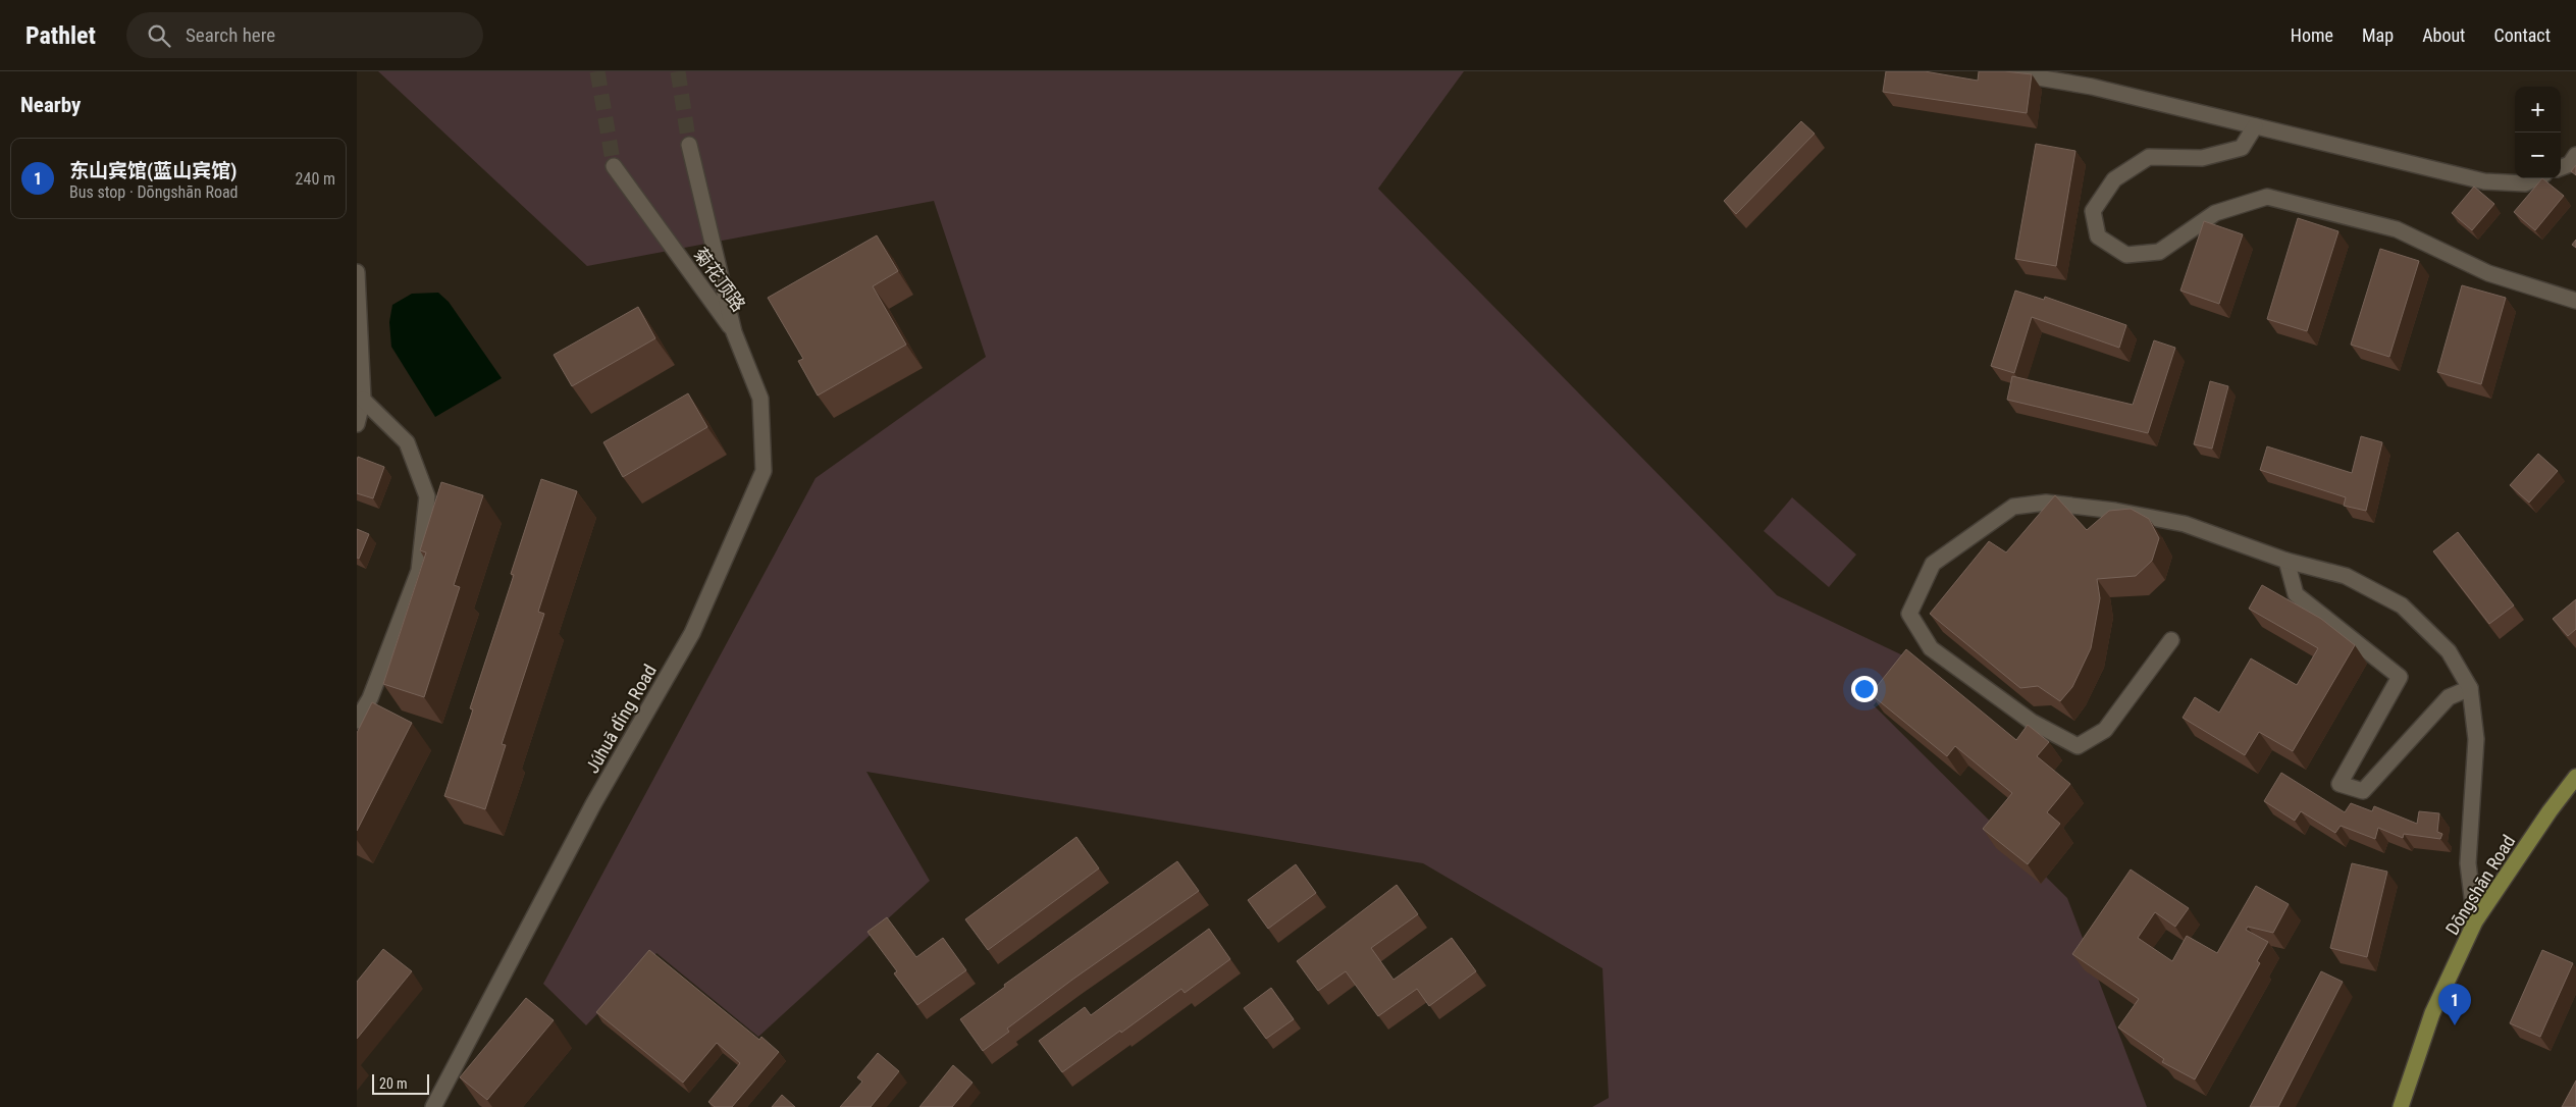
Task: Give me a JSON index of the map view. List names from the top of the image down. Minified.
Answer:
{"streets":{"main road":["Dōngshān Road"],"street":["菊花顶路","Júhuā dǐng Road"]},"crossings":[["菊花顶路","Júhuā dǐng Road"]],"scale_bar":"20 m","page":{"header":"Pathlet","search":"Search here","nav":["Home","Map","About","Contact"],"heading":"Nearby","map_buttons":["+","−"],"list":[{"mark":"1","name":"东山宾馆(蓝山宾馆)","note":"Bus stop · Dōngshān Road","value":"240 m"}],"pins":"1","scale":"20 m"}}
